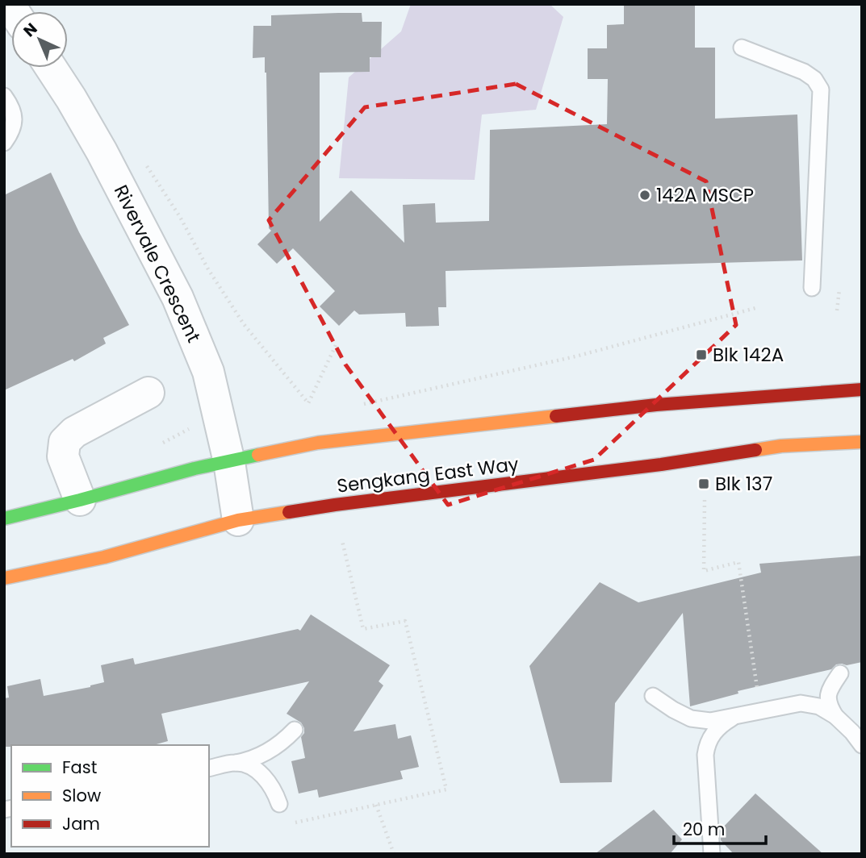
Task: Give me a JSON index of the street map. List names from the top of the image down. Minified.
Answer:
{"streets":{"main road":["Sengkang East Way"],"street":["Rivervale Crescent"]},"crossings":[["Rivervale Crescent","Sengkang East Way"]],"places":{"other":["142A MSCP"],"transit":["Blk 142A","Blk 137"]},"legend":["Fast","Slow","Jam"],"scale_bar":"20 m","north":"top left"}
